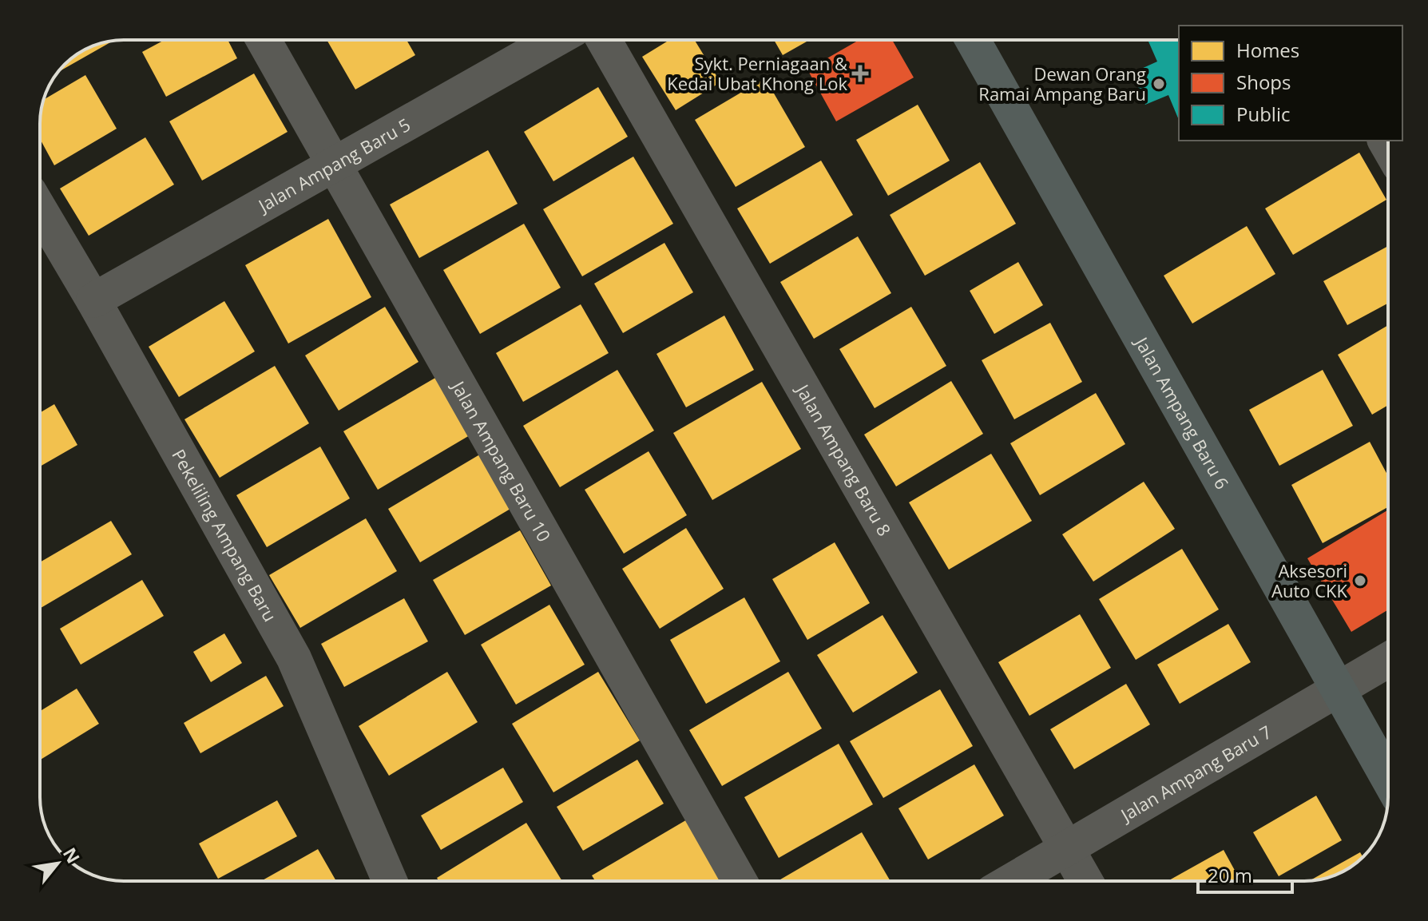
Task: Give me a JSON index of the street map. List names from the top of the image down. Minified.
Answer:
{"streets":{"main road":["Jalan Ampang Baru 6"],"street":["Jalan Ampang Baru 5","Jalan Ampang Baru 10","Jalan Ampang Baru 8","Pekeliling Ampang Baru","Jalan Ampang Baru 7"]},"crossings":[["Jalan Ampang Baru 5","Jalan Ampang Baru 10"],["Jalan Ampang Baru 5","Pekeliling Ampang Baru"],["Jalan Ampang Baru 6","Jalan Ampang Baru 7"],["Jalan Ampang Baru 8","Jalan Ampang Baru 7"]],"places":{"health":["Sykt. Perniagaan & Kedai Ubat Khong Lok"],"other":["Dewan Orang Ramai Ampang Baru","Aksesori Auto CKK"]},"legend":["Homes","Shops","Public"],"scale_bar":"20 m","north":"top right"}
